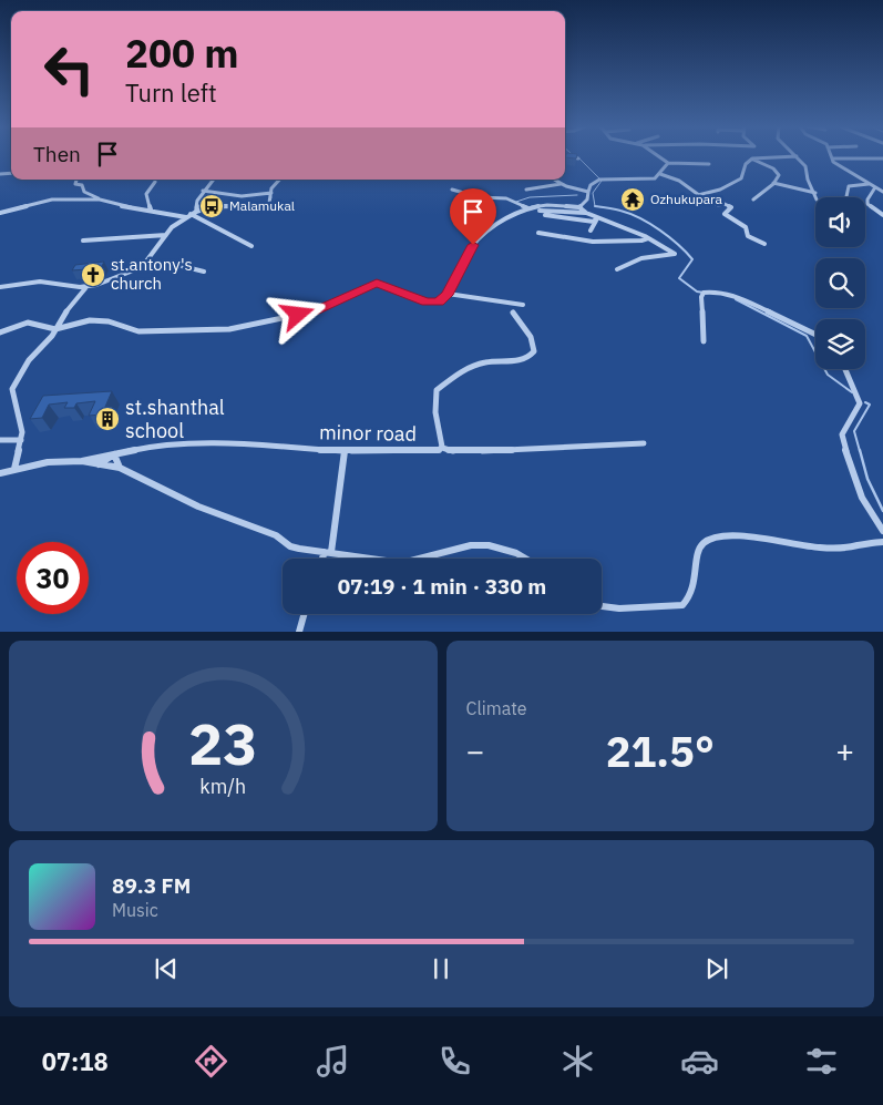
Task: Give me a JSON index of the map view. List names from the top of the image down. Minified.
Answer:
{"streets":{"street":["minor road"]},"places":{"temple":["Ozhukupara"],"bus stop":["Malamukal"],"church":["st.antony's church"],"building":["st.shanthal school"]},"page":{"turn":["200 m","Turn left"],"then":"Then","limit":"30","trip":"07:19 · 1 min · 330 m","tile":"Climate","heat":["−","21.5°","+"],"song":["89.3 FM","Music"],"tabs":"07:18","gauge":["23","km/h"]}}
